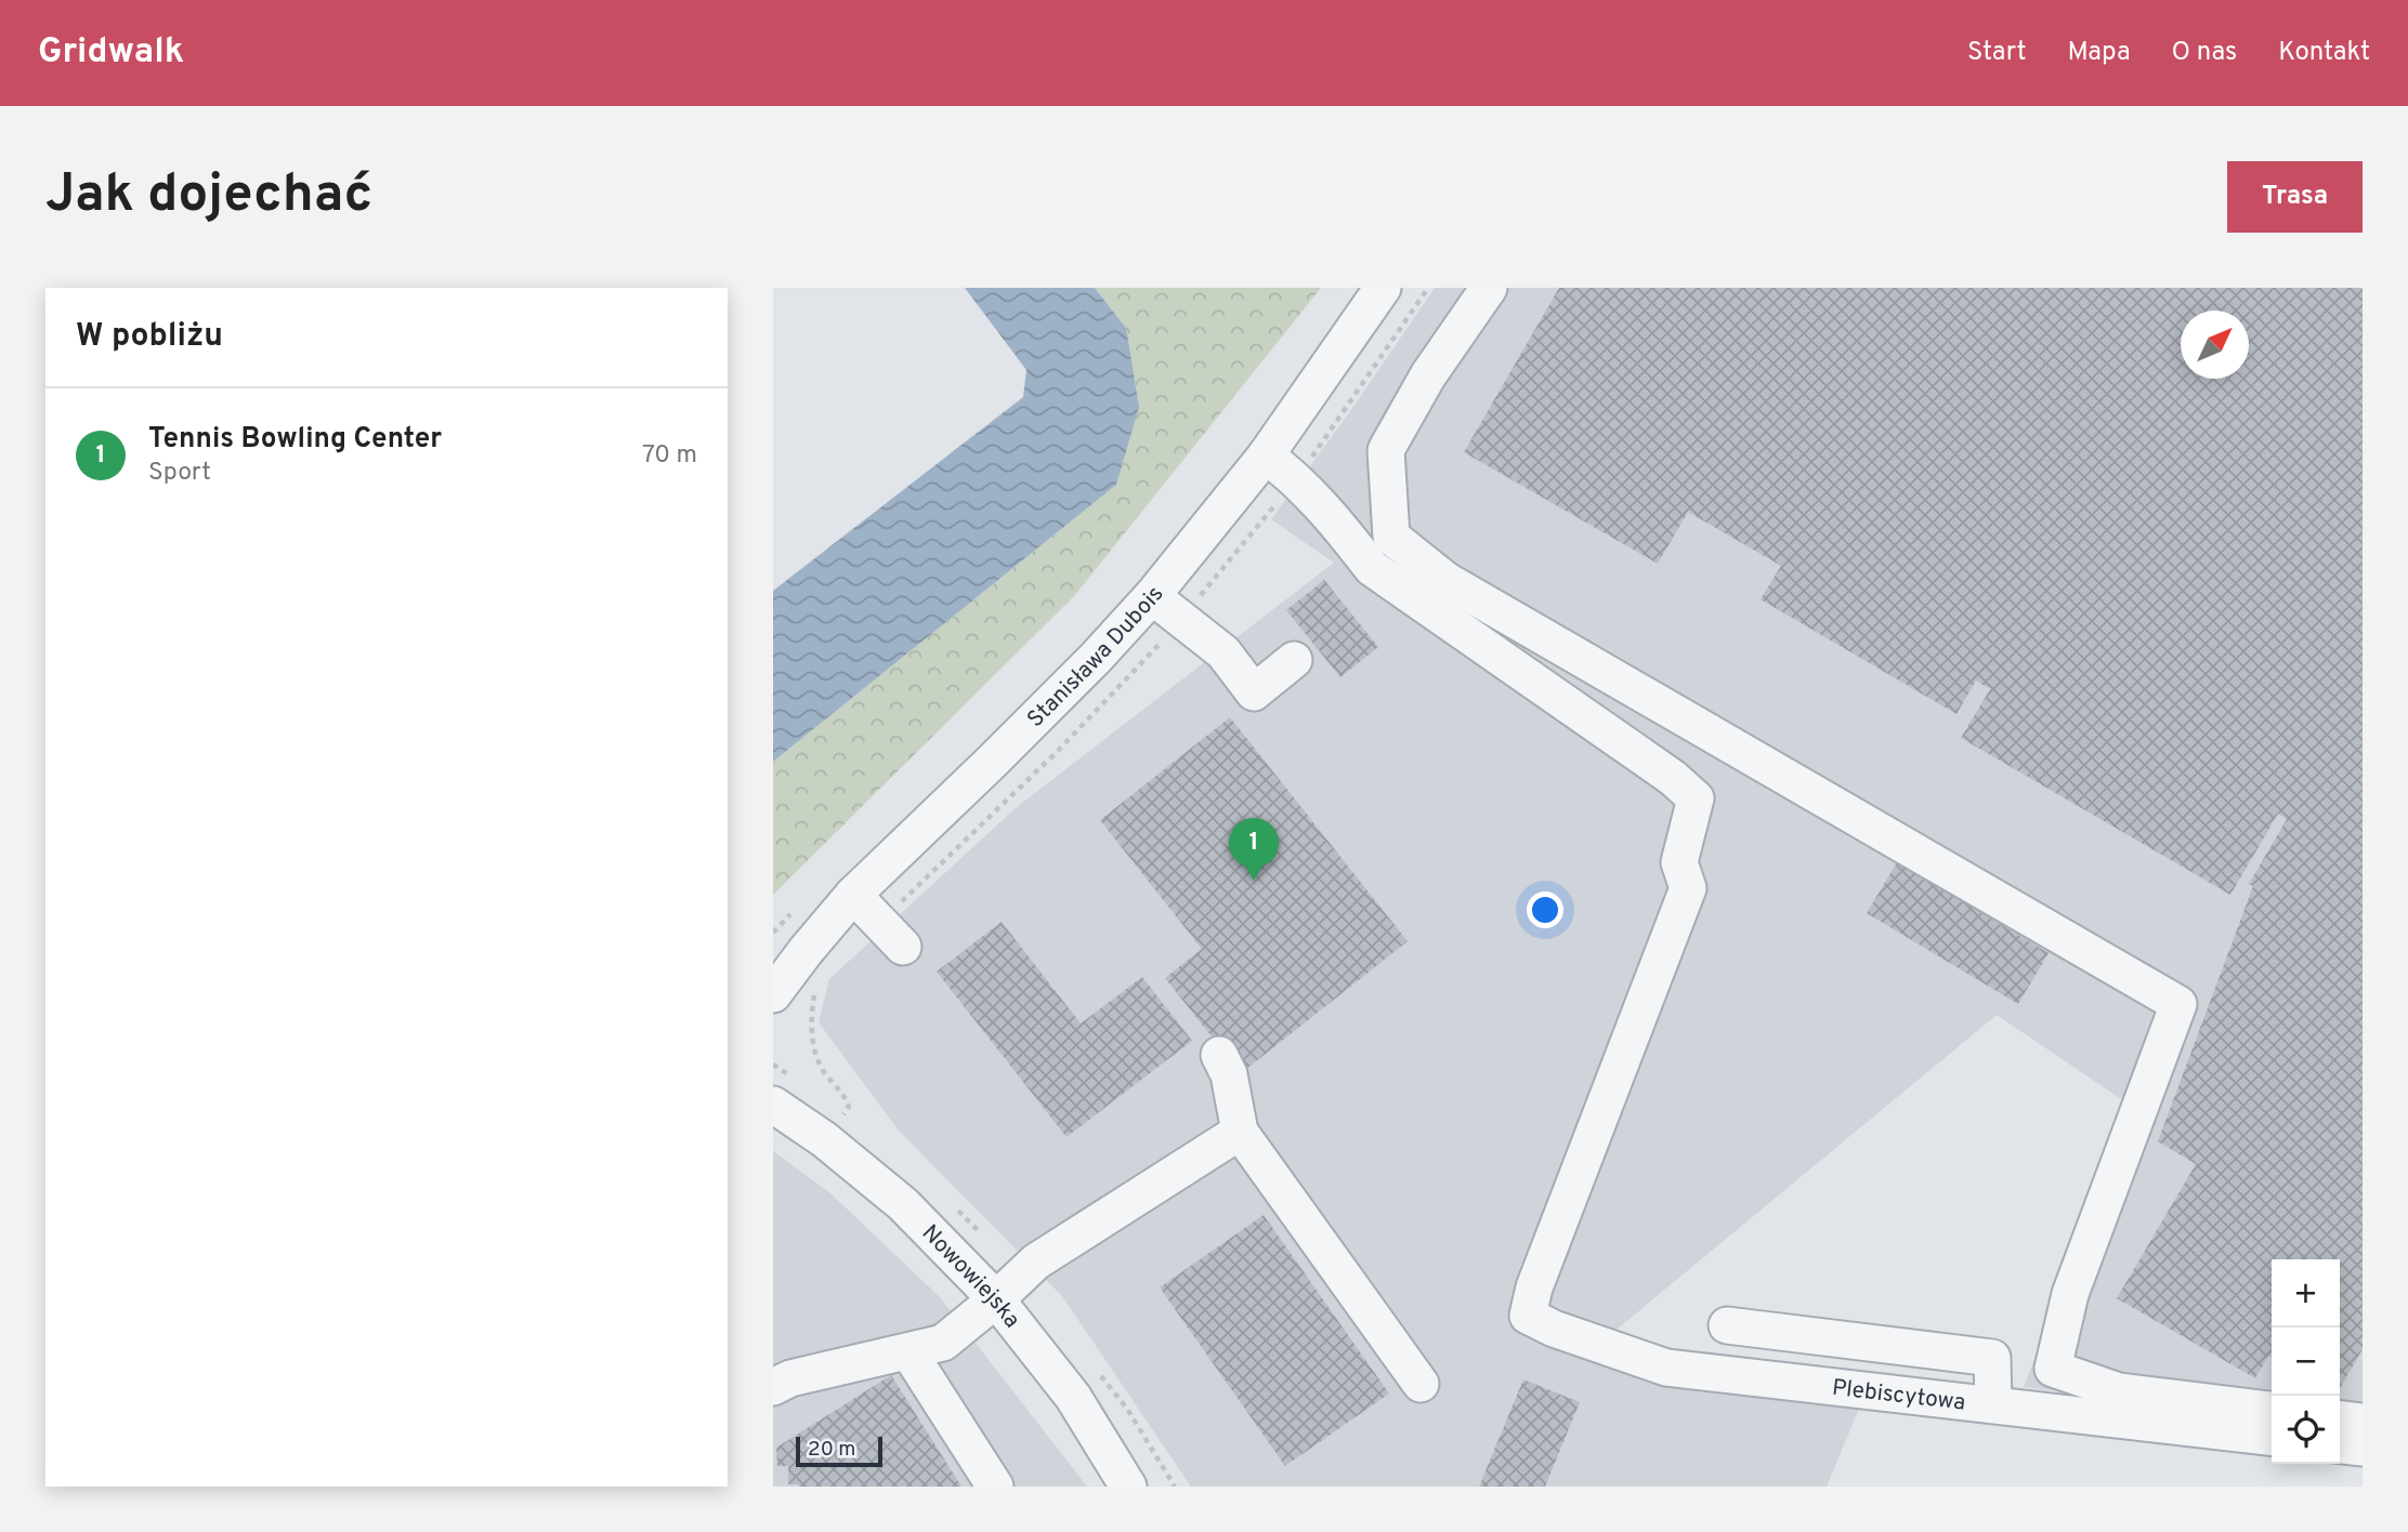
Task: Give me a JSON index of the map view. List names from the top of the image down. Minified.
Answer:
{"streets":{"street":["Stanisława Dubois","Nowowiejska","Plebiscytowa"]},"crossings":[["Stanisława Dubois","Plebiscytowa"]],"scale_bar":"20 m","north":"top right","page":{"header":"Gridwalk","nav":["Start","Mapa","O nas","Kontakt"],"buttons":"Trasa","title":"Jak dojechać","heading":"W pobliżu","list":[{"mark":"1","name":"Tennis Bowling Center","note":"Sport","value":"70 m"}],"pins":"1","map_buttons":["+","−"],"scale":"20 m"}}
